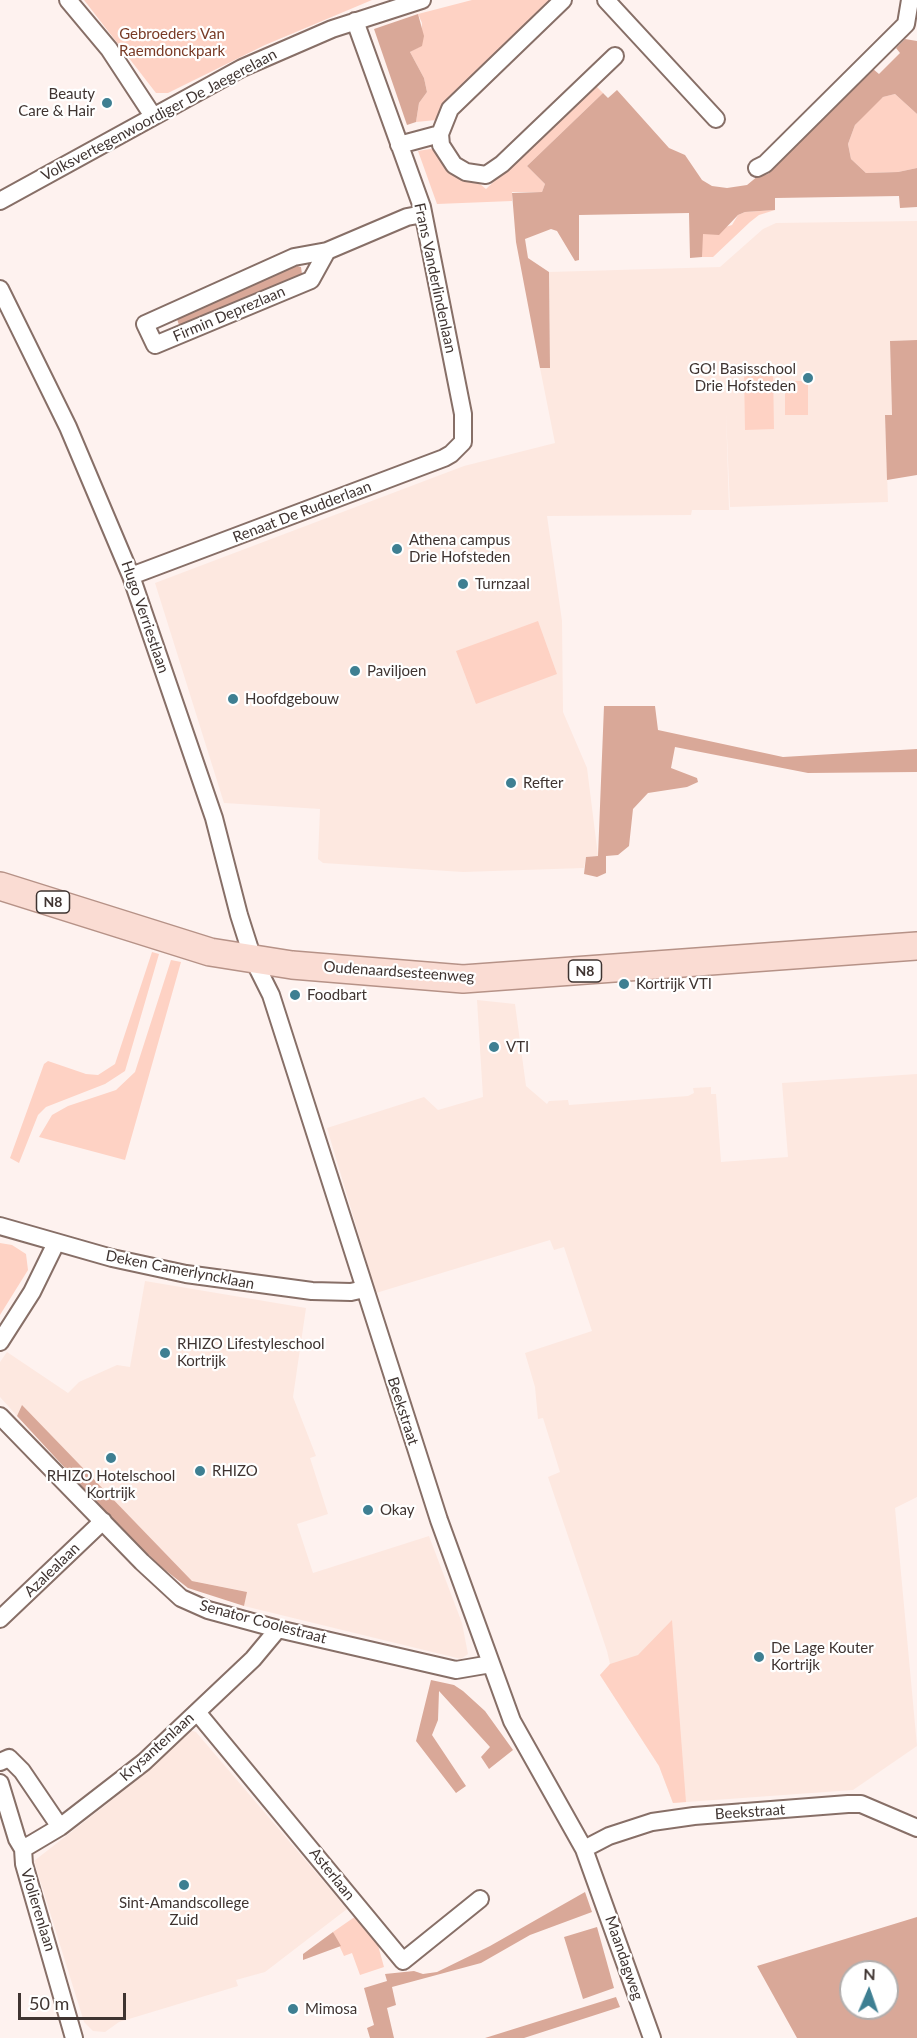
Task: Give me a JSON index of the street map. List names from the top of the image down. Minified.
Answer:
{"streets":{"main road":["N8","Oudenaardsesteenweg"],"street":["Volksvertegenwoordiger De Jaegerelaan","Frans Vanderlindenlaan","Firmin Deprezlaan","Renaat De Rudderlaan","Hugo Verriestlaan","Deken Camerlyncklaan","Beekstraat","Azalealaan","Senator Coolestraat","Krysantenlaan","Asterlaan","Violierenlaan","Maandagweg"]},"crossings":[["Volksvertegenwoordiger De Jaegerelaan","Frans Vanderlindenlaan"],["Frans Vanderlindenlaan","Firmin Deprezlaan"],["Frans Vanderlindenlaan","Renaat De Rudderlaan"],["Renaat De Rudderlaan","Hugo Verriestlaan"],["Hugo Verriestlaan","Oudenaardsesteenweg"],["Hugo Verriestlaan","Beekstraat"],["Oudenaardsesteenweg","Beekstraat"],["Deken Camerlyncklaan","Beekstraat"],["Beekstraat","Senator Coolestraat"],["Beekstraat","Maandagweg"],["Azalealaan","Senator Coolestraat"],["Senator Coolestraat","Krysantenlaan"],["Krysantenlaan","Asterlaan"],["Krysantenlaan","Violierenlaan"]],"parks":["Gebroeders Van Raemdonckpark"],"places":["Beauty Care & Hair","GO! Basisschool Drie Hofsteden","Athena campus Drie Hofsteden","Turnzaal","Paviljoen","Hoofdgebouw","Refter","Kortrijk VTI","Foodbart","VTI","RHIZO Lifestyleschool Kortrijk","RHIZO Hotelschool Kortrijk","RHIZO","Okay","De Lage Kouter Kortrijk","Sint-Amandscollege Zuid","Mimosa"],"scale_bar":"50 m","north":"top"}
